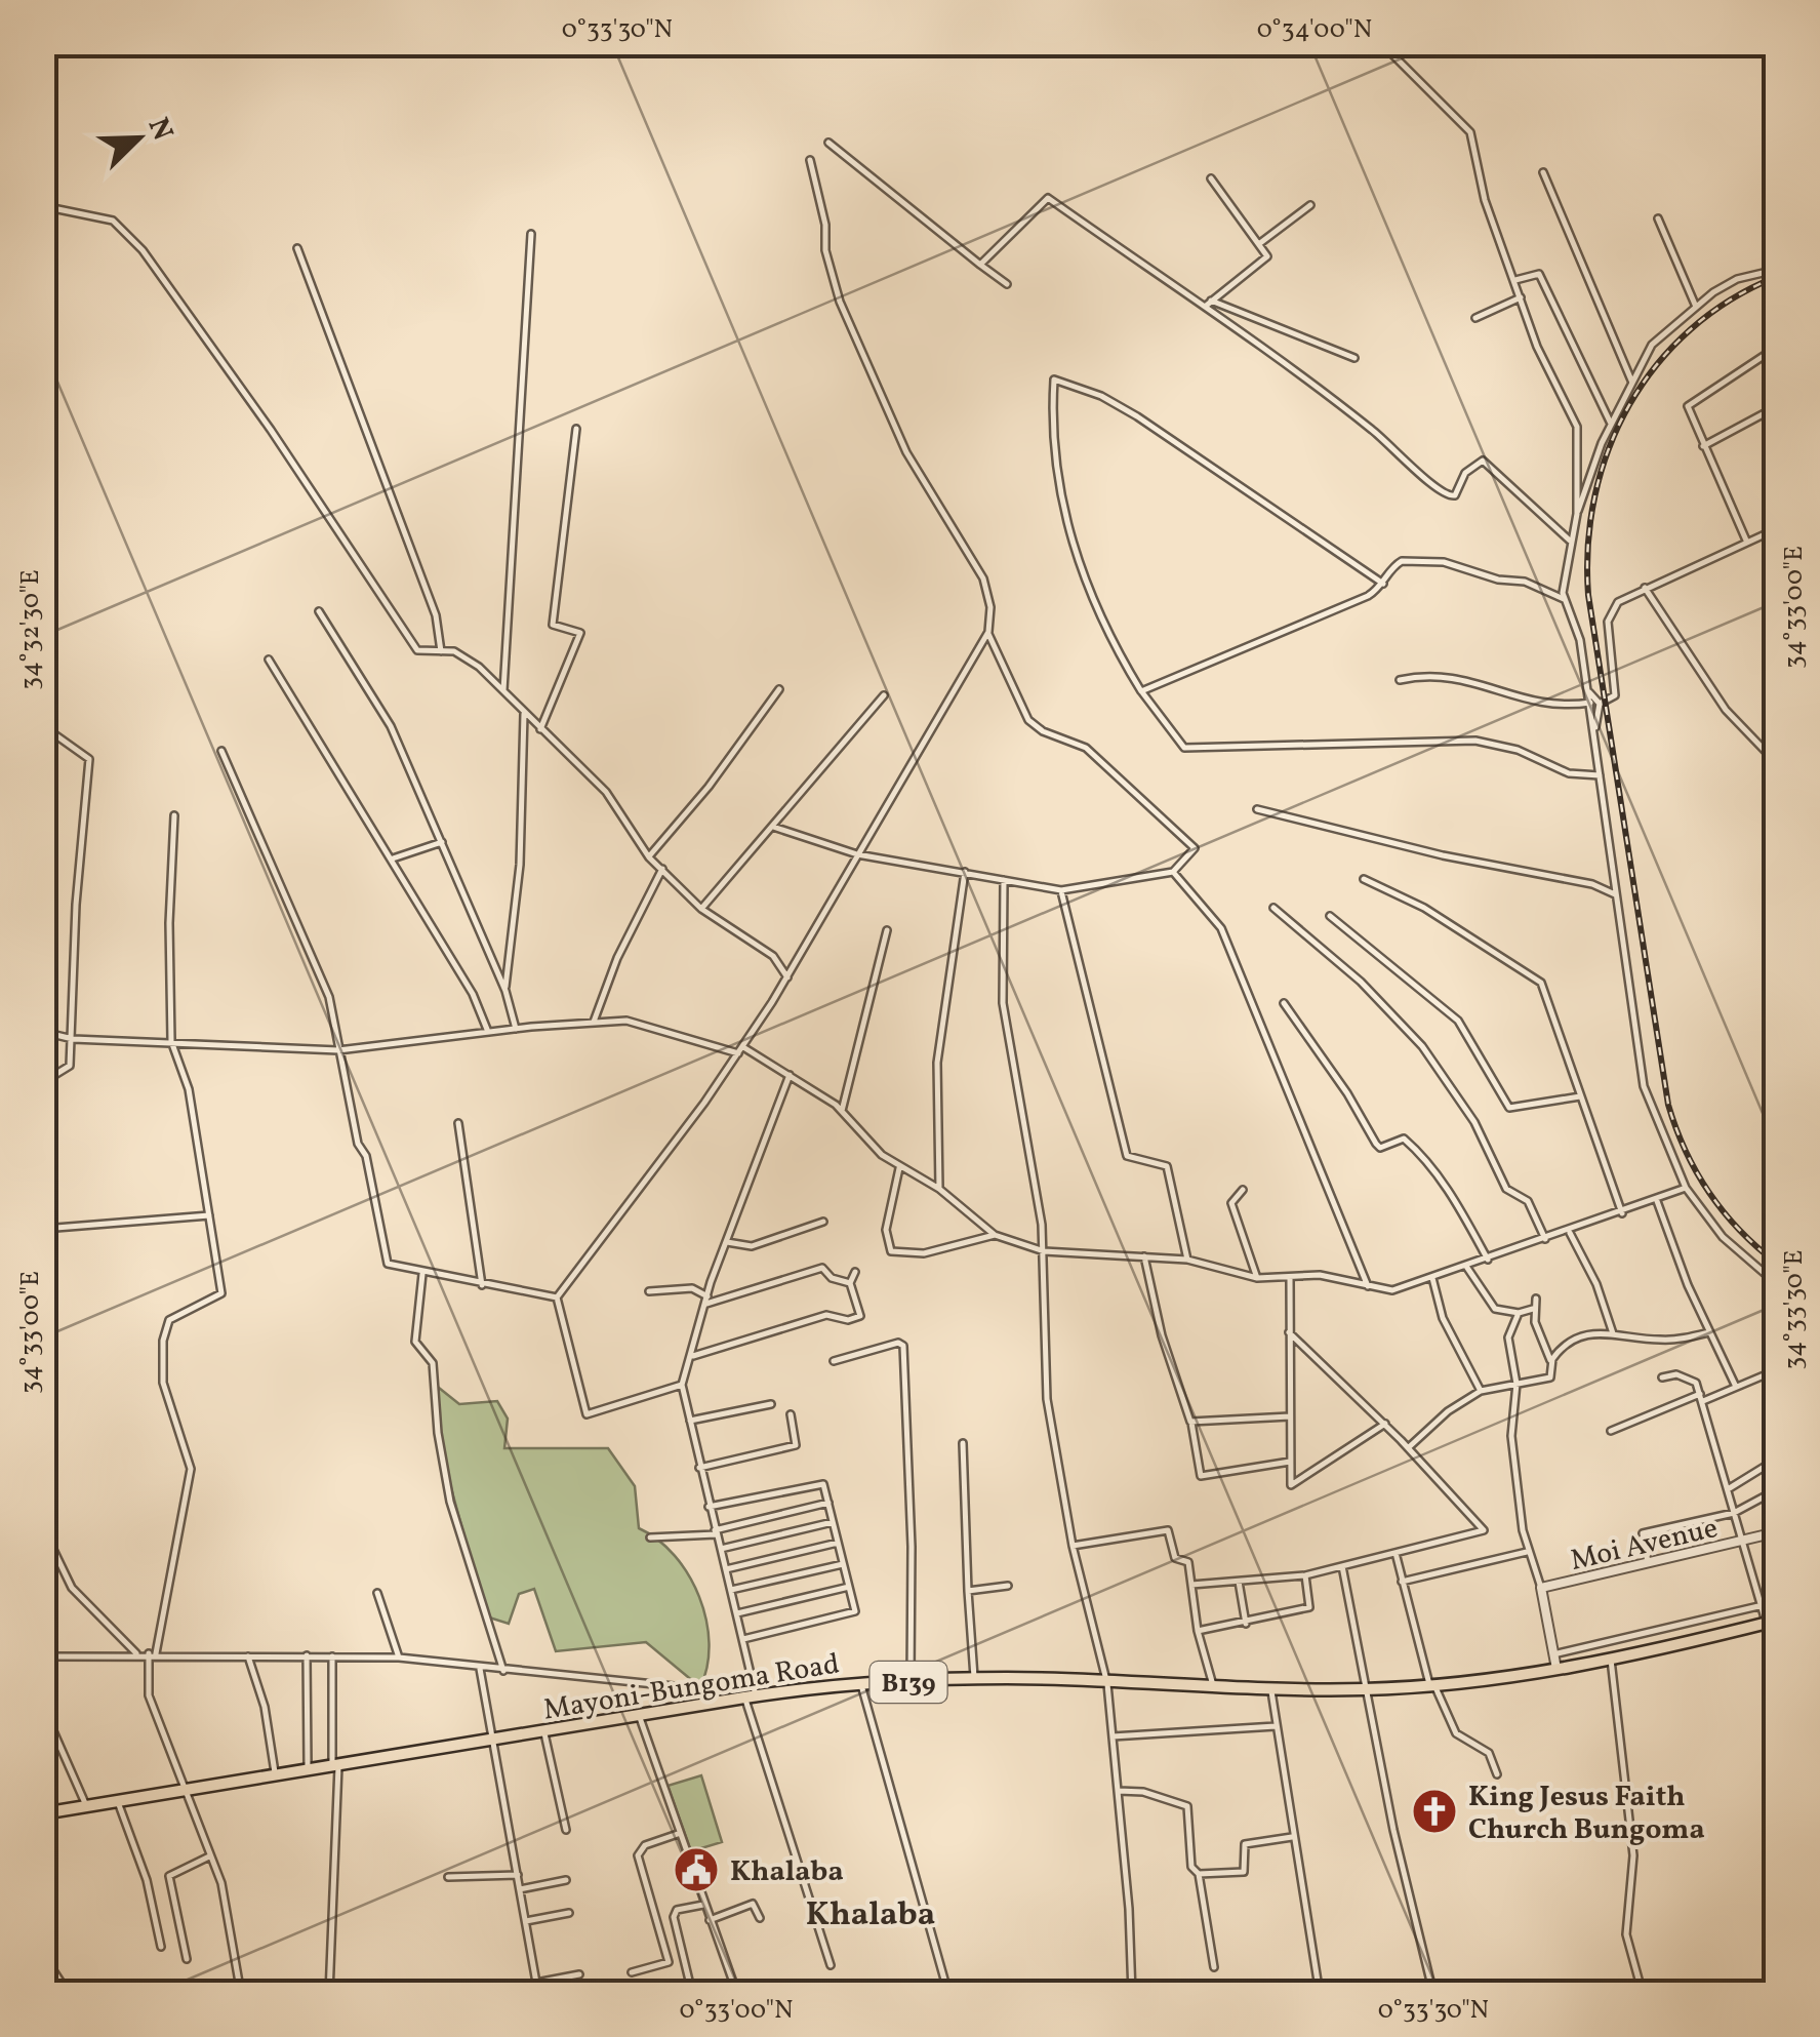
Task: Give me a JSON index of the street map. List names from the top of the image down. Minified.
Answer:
{"streets":{"main road":["B139","Mayoni-Bungoma Road"],"street":["Moi Avenue"]},"crossings":[["Moi Avenue","Mayoni-Bungoma Road"]],"districts":["Khalaba"],"places":{"church":["King Jesus Faith Church Bungoma"],"public building":["Khalaba"]},"north":"top right","coordinates":["0°33'30\"N","0°34'00\"N","34°33'00\"E","34°32'30\"E","34°33'30\"E","0°33'00\"N"]}
